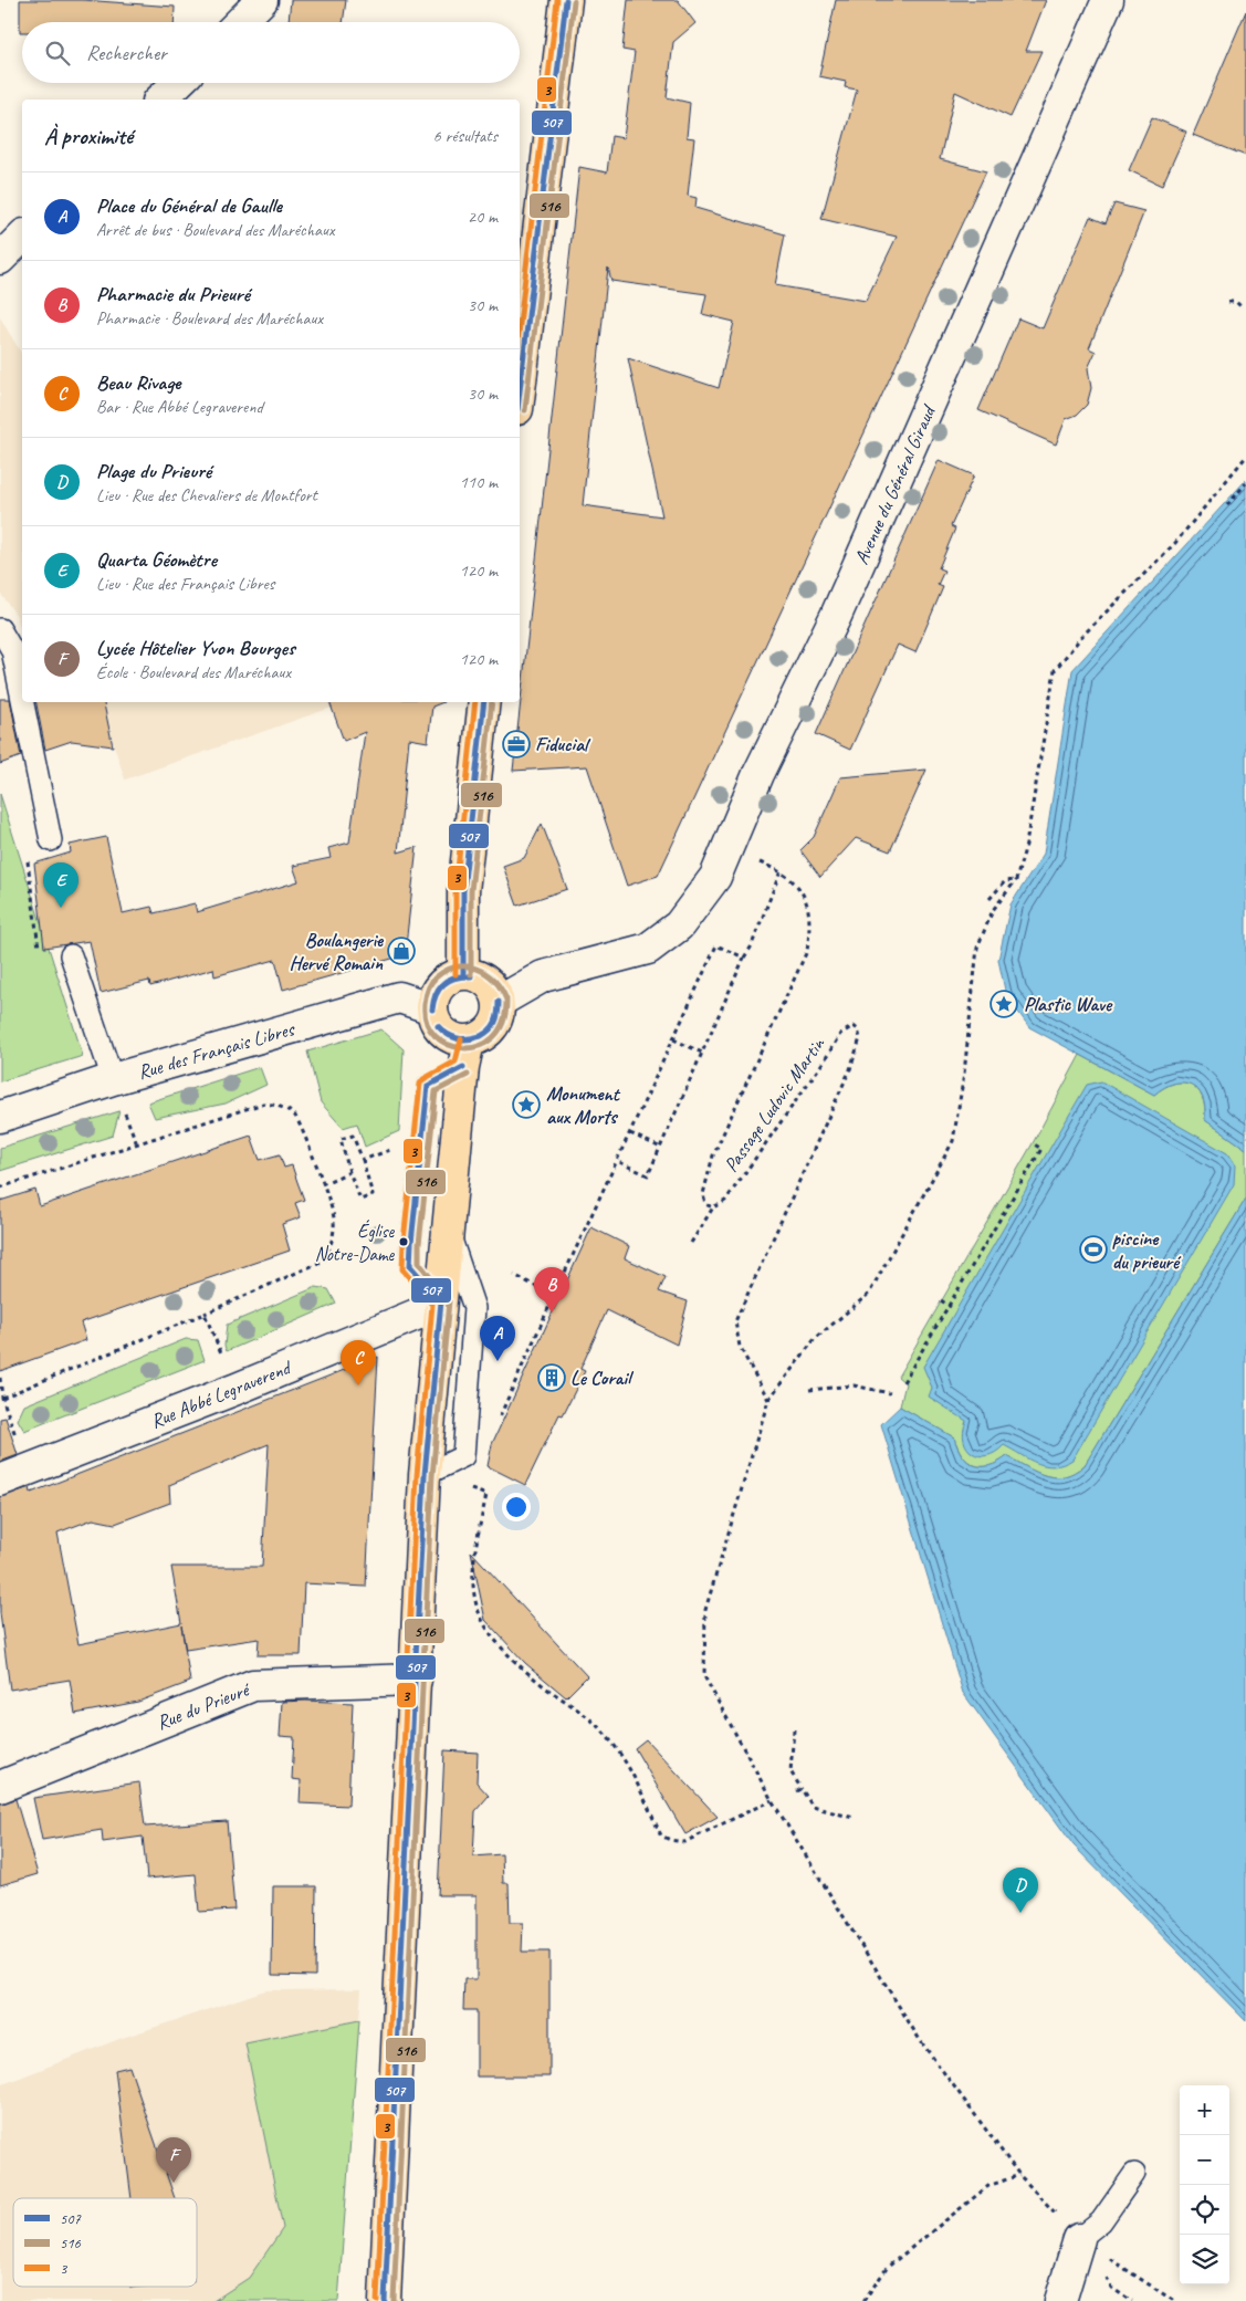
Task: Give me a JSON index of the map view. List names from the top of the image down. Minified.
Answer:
{"streets":{"street":["Avenue du Général Giraud","Rue des Français Libres","Rue Abbé Legraverend","Rue du Prieuré"],"path":["Passage Ludovic Martin"]},"crossings":[["Avenue du Général Giraud","Rue des Français Libres"]],"places":{"office":["Fiducial"],"shop":["Boulangerie Hervé Romain"],"place":["Plastic Wave","Monument aux Morts"],"other":["Église Notre-Dame"],"sports":["piscine du prieuré"],"building":["Le Corail"]},"lines":["transit line 507","transit line 3","transit line 516"],"legend":["507","516","3"],"page":{"search":"Rechercher","heading":["À proximité","6 résultats"],"list":[{"mark":"A","name":"Place du Général de Gaulle","note":"Arrêt de bus · Boulevard des Maréchaux","value":"20 m"},{"mark":"B","name":"Pharmacie du Prieuré","note":"Pharmacie · Boulevard des Maréchaux","value":"30 m"},{"mark":"C","name":"Beau Rivage","note":"Bar · Rue Abbé Legraverend","value":"30 m"},{"mark":"D","name":"Plage du Prieuré","note":"Lieu · Rue des Chevaliers de Montfort","value":"110 m"},{"mark":"E","name":"Quarta Géomètre","note":"Lieu · Rue des Français Libres","value":"120 m"},{"mark":"F","name":"Lycée Hôtelier Yvon Bourges","note":"École · Boulevard des Maréchaux","value":"120 m"}],"pins":["E","B","A","C","D","F"],"map_buttons":["+","−"]}}
